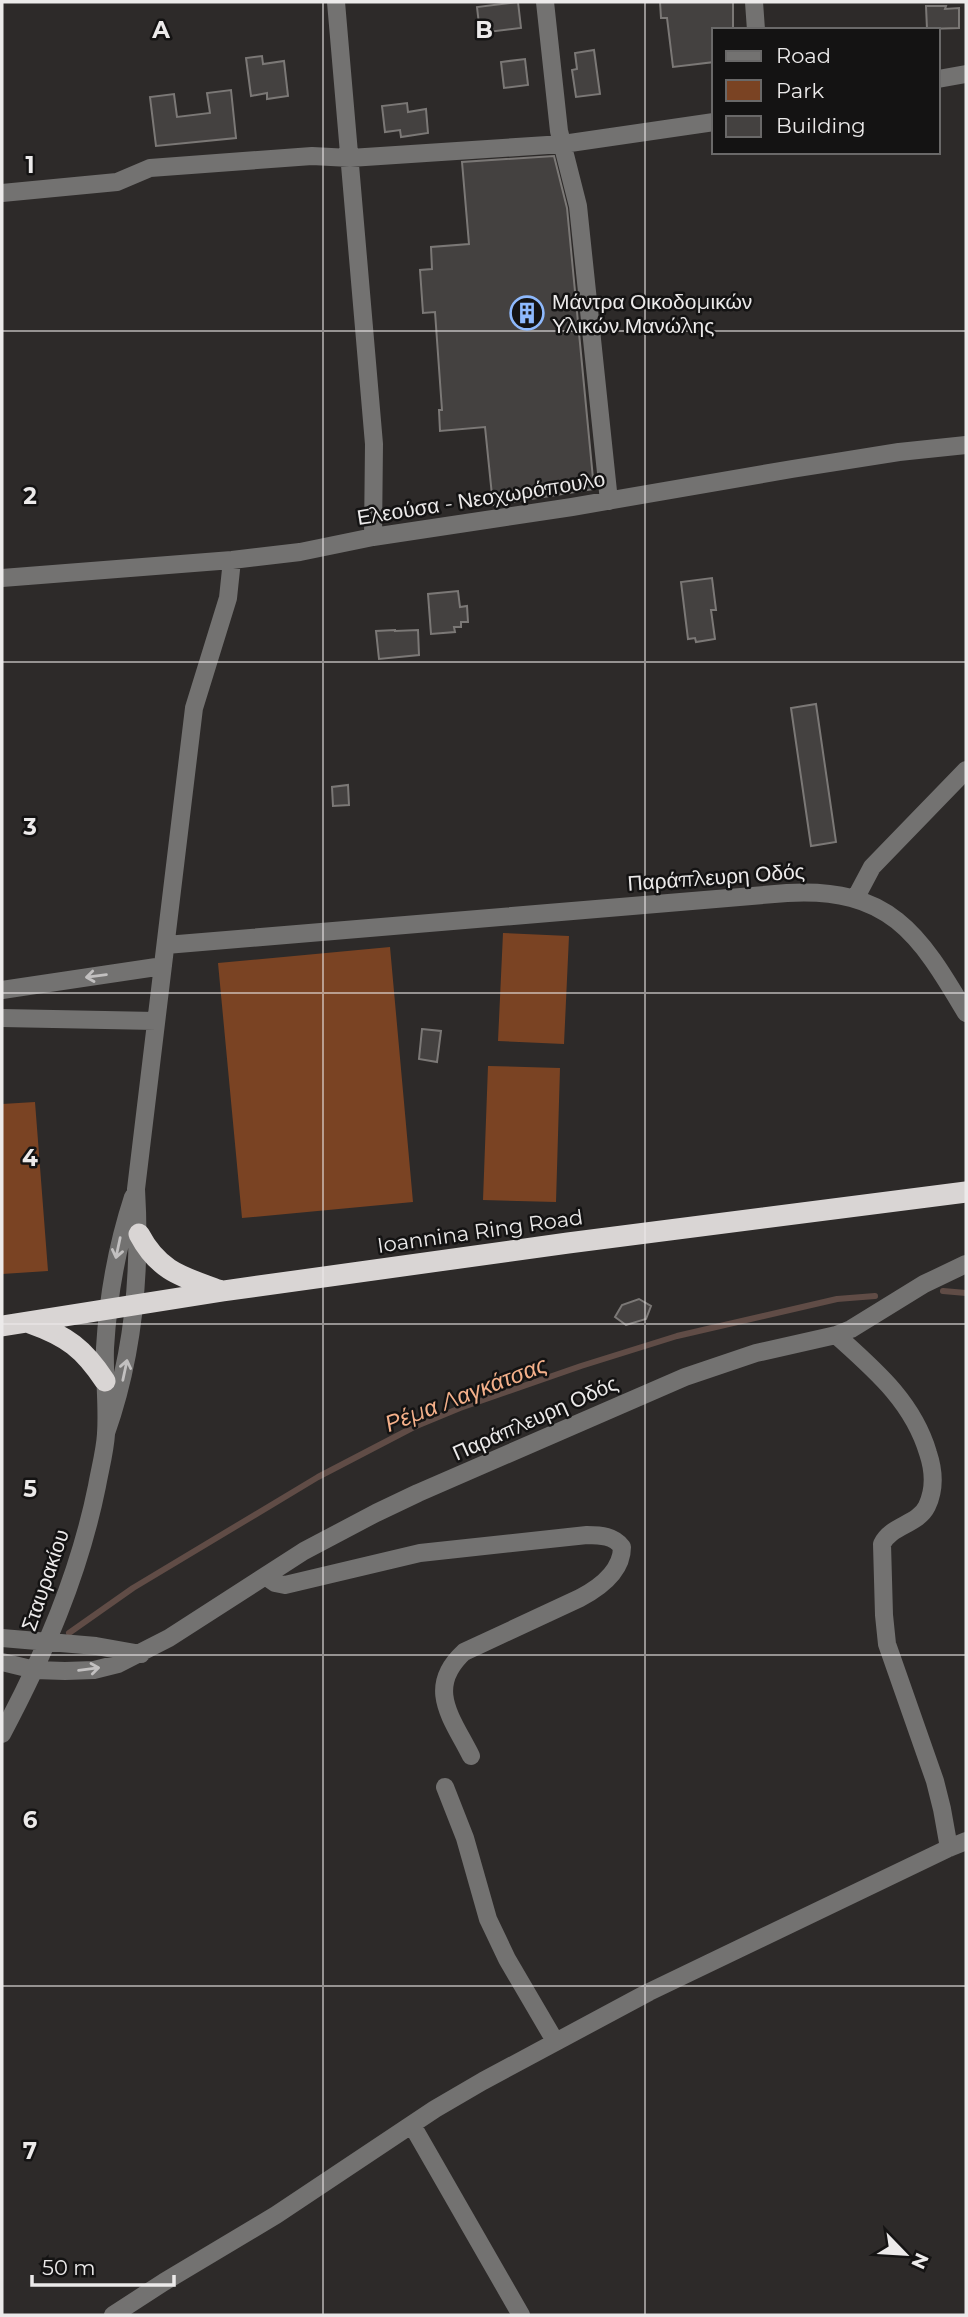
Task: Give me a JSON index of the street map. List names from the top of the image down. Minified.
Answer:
{"streets":{"highway":["Ioannina Ring Road"],"street":["Ελεούσα - Νεοχωρόπουλο","Παράπλευρη Οδός","Σταυρακίου"]},"crossings":[["Παράπλευρη Οδός","Σταυρακίου"]],"water":["Ρέμα Λαγκάτσας"],"places":{"building":["Μάντρα Οικοδομικών Υλικών Μανώλης"]},"legend":["Road","Park","Building"],"scale_bar":"50 m","north":"bottom right","grid":{"columns":["A","B"],"rows":["1","2","3","4","5","6","7"]}}
